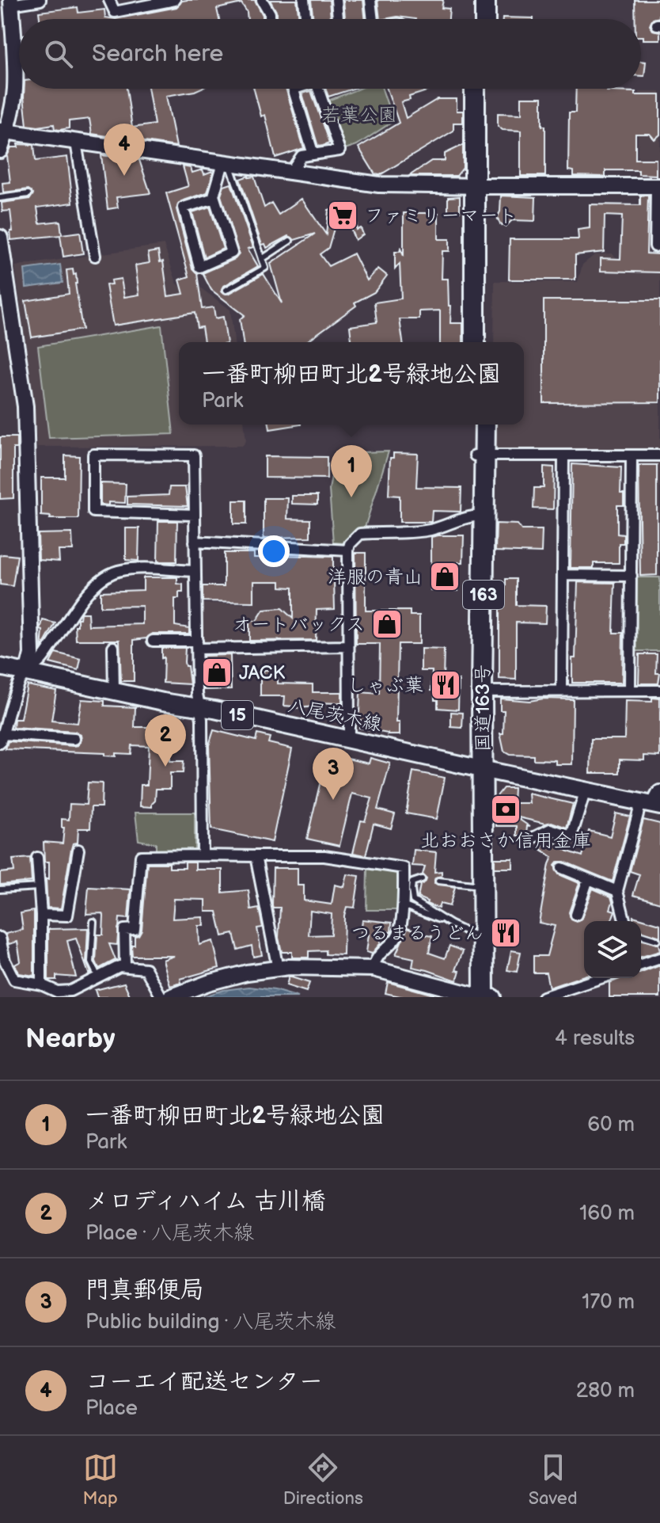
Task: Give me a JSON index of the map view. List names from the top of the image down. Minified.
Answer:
{"streets":{"highway":["163","国道163号"],"main road":["15","八尾茨木線"]},"crossings":[["国道163号","八尾茨木線"]],"parks":["若葉公園"],"places":{"supermarket":["ファミリーマート"],"shop":["洋服の青山","オートバックス","JACK"],"restaurant":["しゃぶ葉","つるまるうどん"],"bank":["北おおさか信用金庫"]},"page":{"search":"Search here","pins":["4","1","2","3"],"popup":["一番町柳田町北2号緑地公園","Park"],"heading":["Nearby","4 results"],"list":[{"mark":"1","name":"一番町柳田町北2号緑地公園","note":"Park","value":"60 m"},{"mark":"2","name":"メロディハイム 古川橋","note":"Place · 八尾茨木線","value":"160 m"},{"mark":"3","name":"門真郵便局","note":"Public building · 八尾茨木線","value":"170 m"},{"mark":"4","name":"コーエイ配送センター","note":"Place","value":"280 m"}],"nav":["Map","Directions","Saved"]}}
